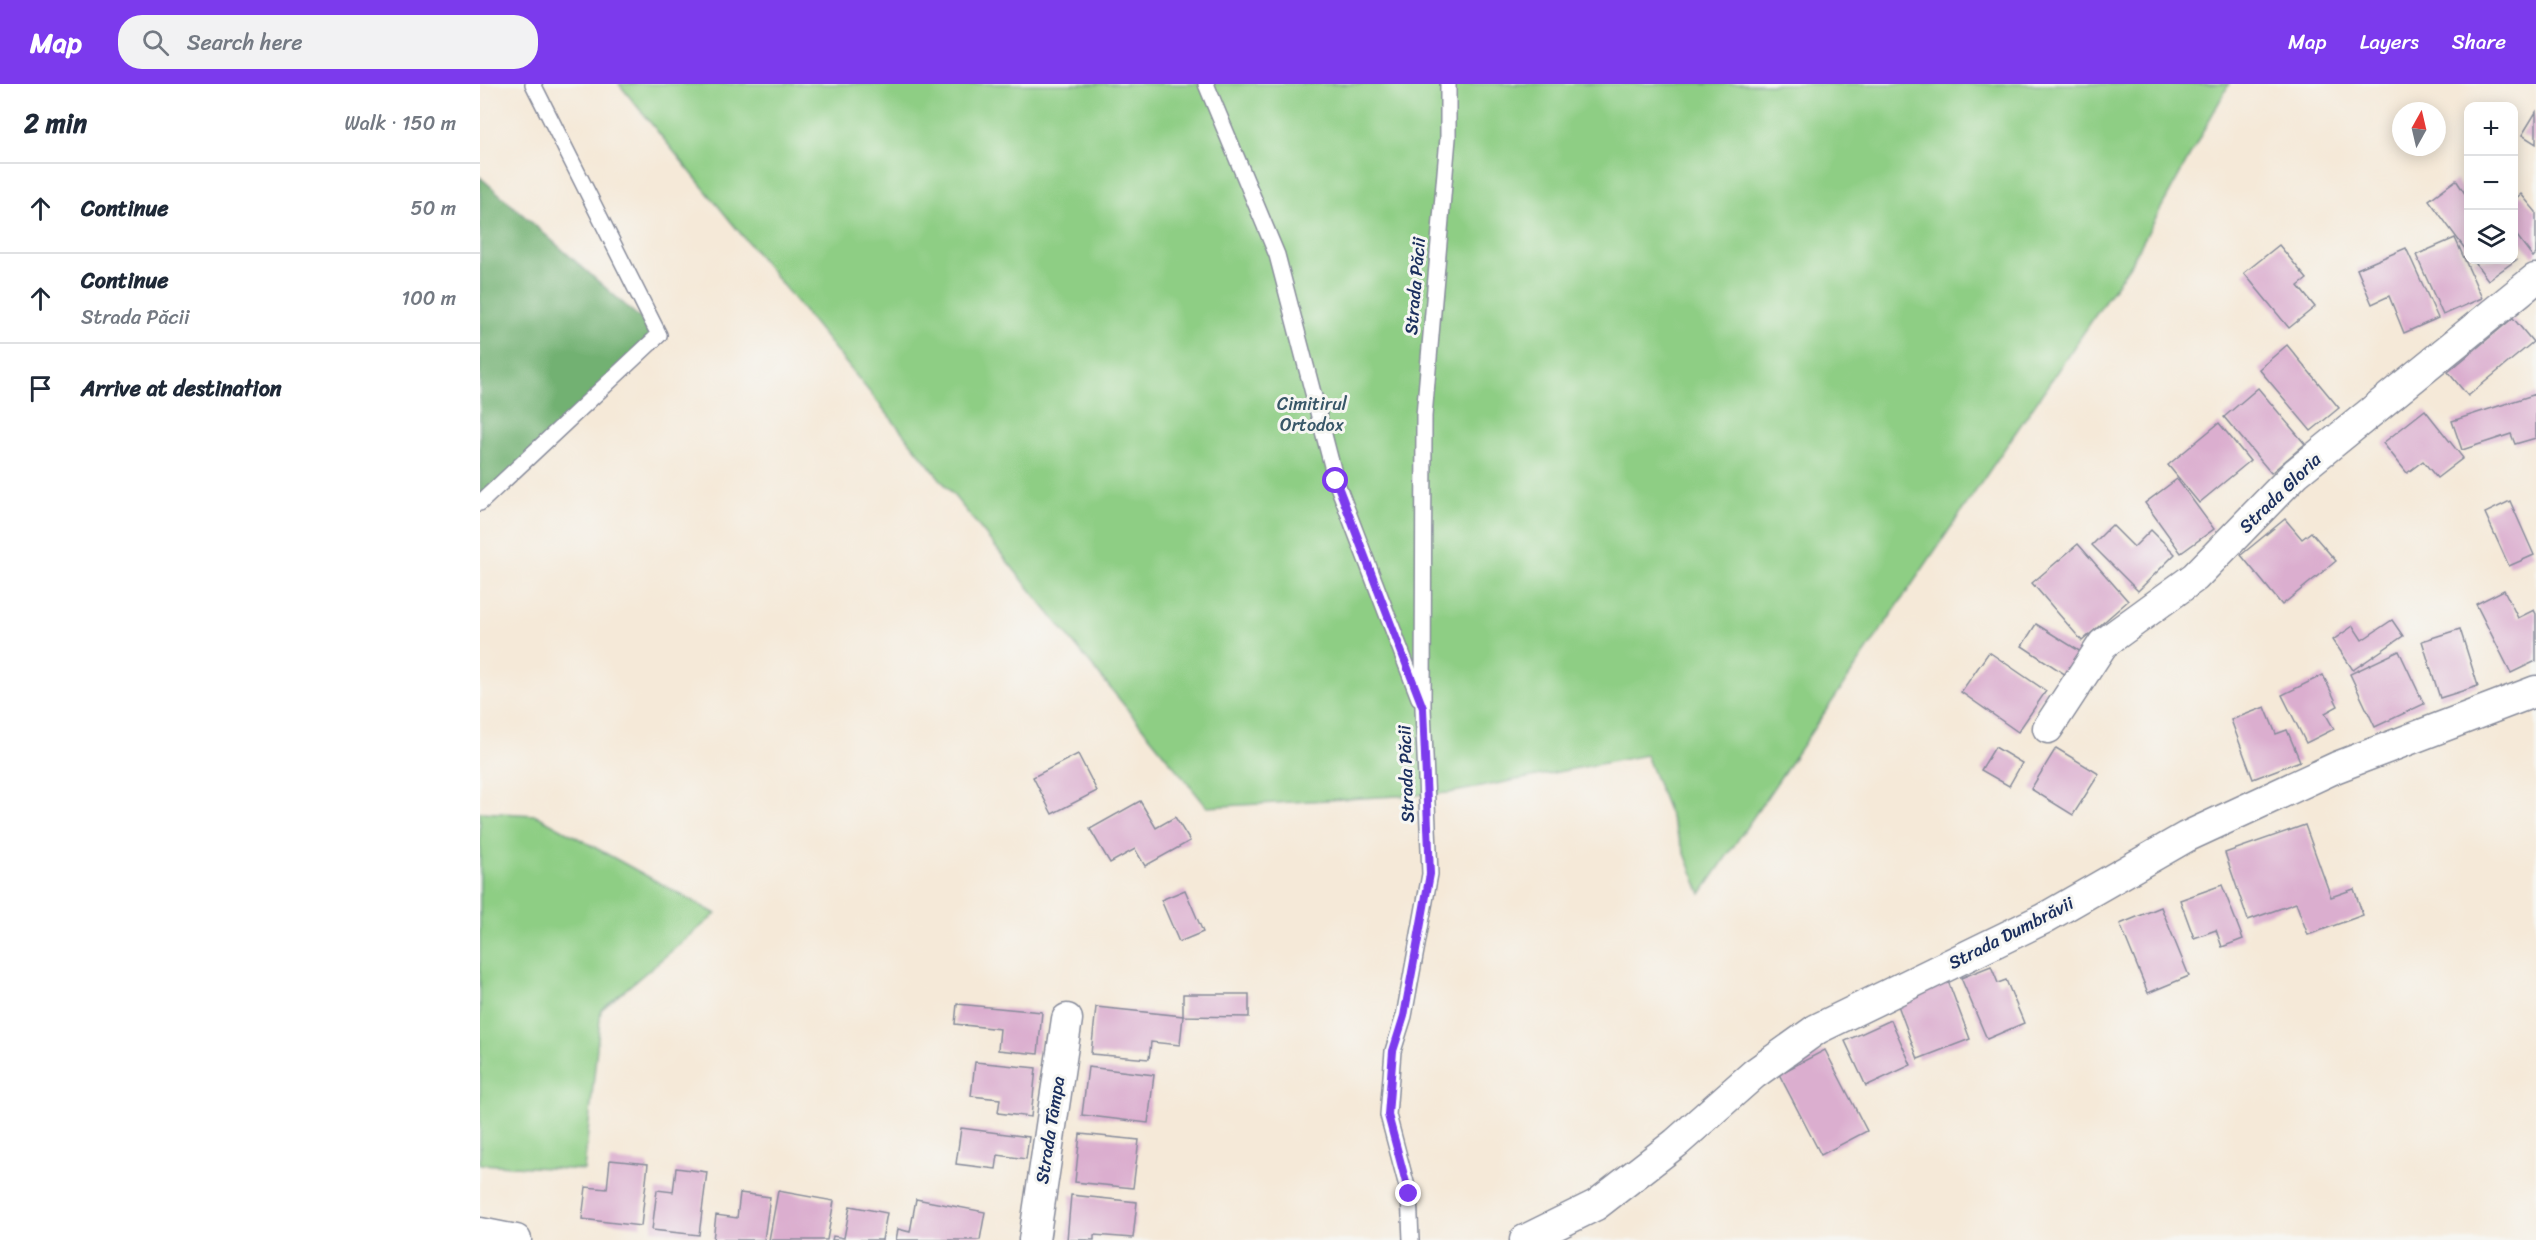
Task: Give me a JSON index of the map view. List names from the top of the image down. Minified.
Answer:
{"streets":{"street":["Strada Gloria","Strada Dumbrăvii","Strada Tâmpa"],"lane":["Strada Păcii"]},"parks":["Cimitirul Ortodox"],"north":"top","page":{"header":"Map","search":"Search here","nav":["Map","Layers","Share"],"heading":["2 min","Walk · 150 m"],"map_buttons":["+","−"],"list":[["Continue","50 m"],["Continue","Strada Păcii","100 m"],"Arrive at destination"]}}
